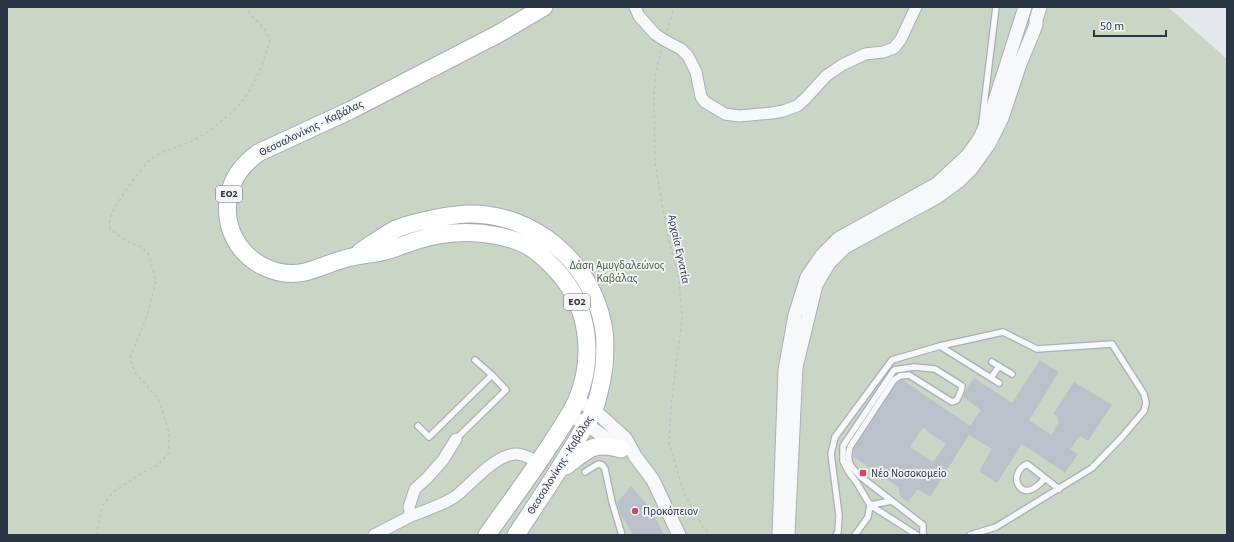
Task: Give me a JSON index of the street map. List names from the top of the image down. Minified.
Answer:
{"streets":{"main road":["Θεσσαλονίκης - Καβάλας","ΕΟ2"],"path":["Αρχαία Εγνατία"]},"parks":["Δάση Αμυγδαλεώνος Καβάλας"],"places":{"transit":["Νέο Νοσοκομείο"],"other":["Προκόπειον"]},"scale_bar":"50 m"}
